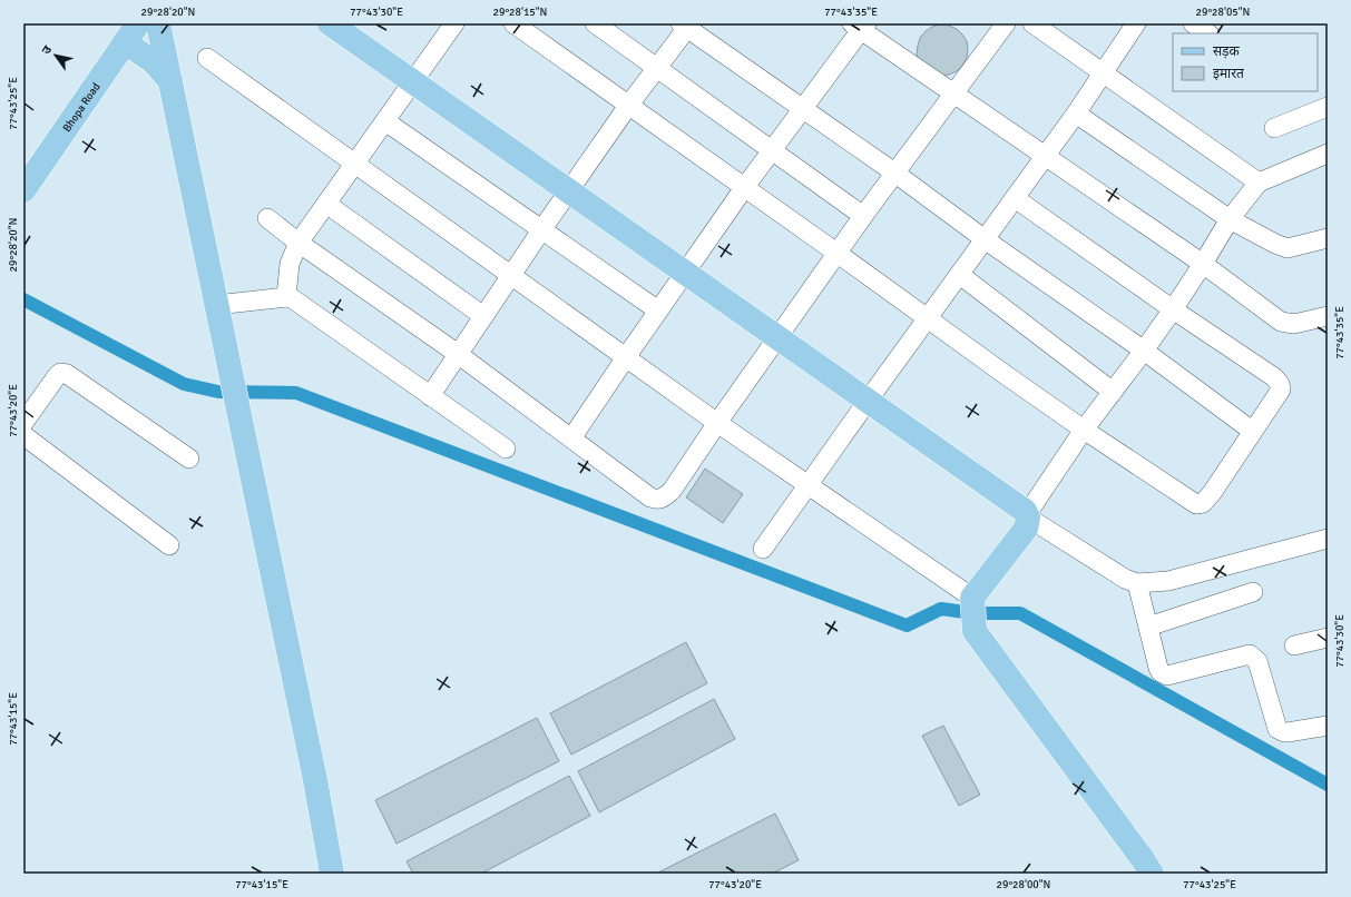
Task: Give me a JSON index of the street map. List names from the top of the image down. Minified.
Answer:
{"streets":{"main road":["Bhopa Road"]},"legend":["सड़क","इमारत"],"north":"top left","coordinates":["29°28'20\"N","77°43'30\"E","29°28'15\"N","77°43'35\"E","29°28'05\"N","77°43'25\"E","77°43'20\"E","77°43'15\"E","29°28'00\"N"]}
